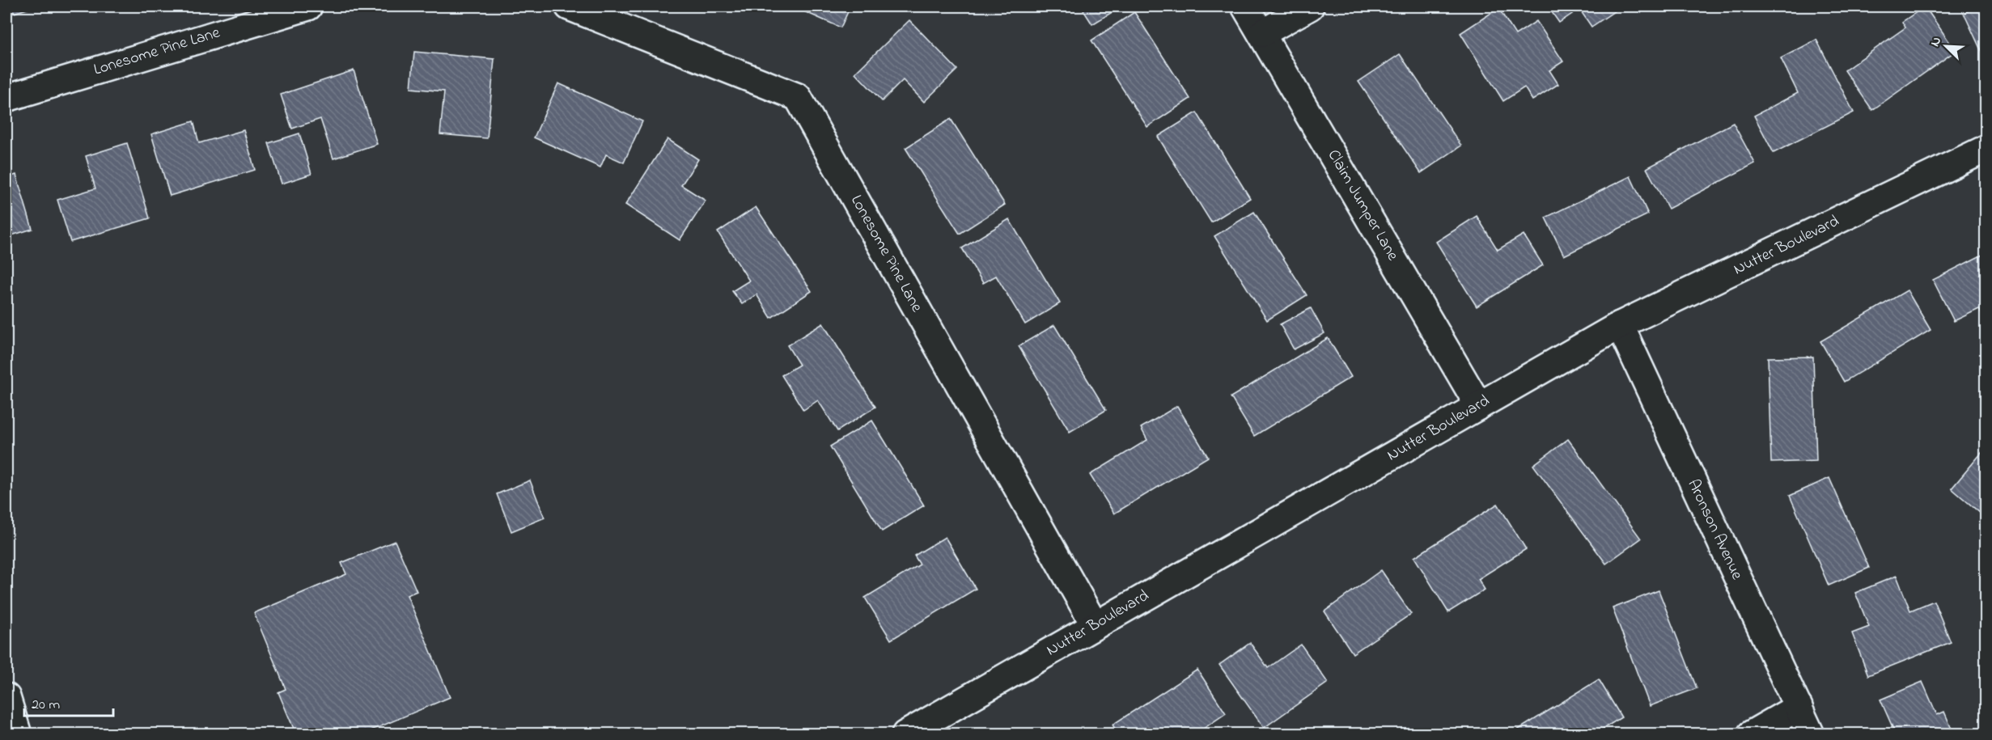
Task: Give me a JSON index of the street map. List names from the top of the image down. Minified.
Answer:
{"streets":{"street":["Lonesome Pine Lane","Claim Jumper Lane","Nutter Boulevard","Aronson Avenue"]},"crossings":[["Lonesome Pine Lane","Nutter Boulevard"],["Claim Jumper Lane","Nutter Boulevard"],["Nutter Boulevard","Aronson Avenue"]],"scale_bar":"20 m","north":"top left"}
